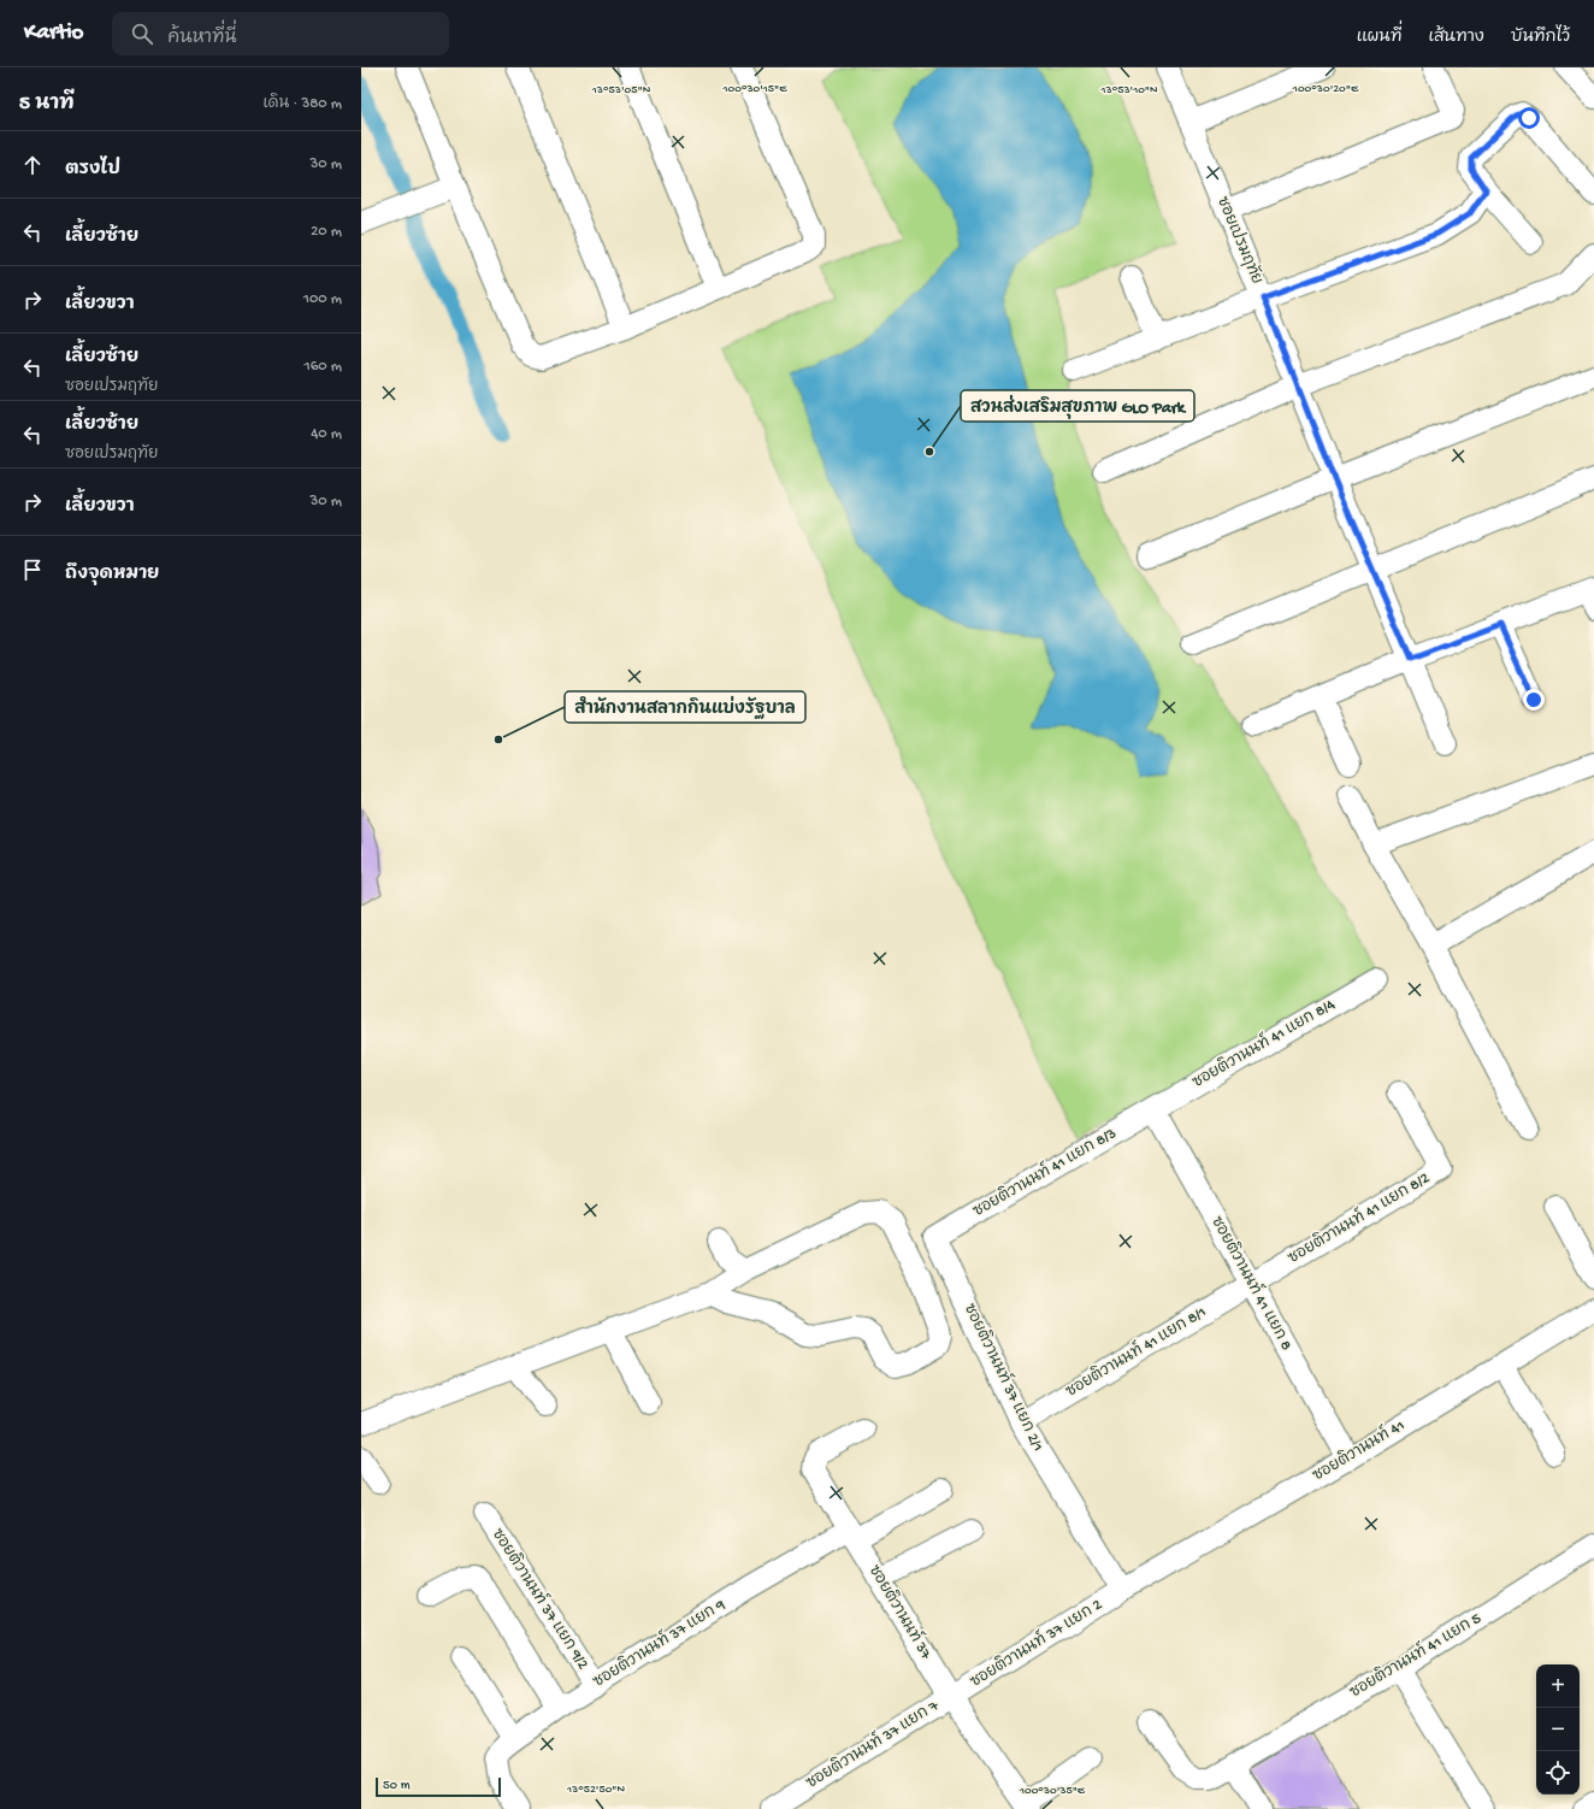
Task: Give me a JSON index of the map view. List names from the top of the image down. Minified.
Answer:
{"streets":{"street":["ซอยเปรมฤทัย","ซอยติวานนท์ 41 แยก 8/4","ซอยติวานนท์ 41 แยก 8/3","ซอยติวานนท์ 41 แยก 8/2","ซอยติวานนท์ 41 แยก 8","ซอยติวานนท์ 41 แยก 8/1","ซอยติวานนท์ 37 แยก 2/1","ซอยติวานนท์ 41","ซอยติวานนท์ 37 แยก 9/2","ซอยติวานนท์ 37","ซอยติวานนท์ 37 แยก 9","ซอยติวานนท์ 37 แยก 2","ซอยติวานนท์ 41 แยก 5","ซอยติวานนท์ 37 แยก 7"]},"crossings":[["ซอยติวานนท์ 41 แยก 8/4","ซอยติวานนท์ 41 แยก 8/3"],["ซอยติวานนท์ 41 แยก 8/4","ซอยติวานนท์ 41 แยก 8"],["ซอยติวานนท์ 41 แยก 8/3","ซอยติวานนท์ 41 แยก 8"],["ซอยติวานนท์ 41 แยก 8/3","ซอยติวานนท์ 37 แยก 2/1"],["ซอยติวานนท์ 41 แยก 8/2","ซอยติวานนท์ 41 แยก 8"],["ซอยติวานนท์ 41 แยก 8/2","ซอยติวานนท์ 41 แยก 8/1"],["ซอยติวานนท์ 41 แยก 8","ซอยติวานนท์ 41 แยก 8/1"],["ซอยติวานนท์ 41 แยก 8","ซอยติวานนท์ 41"],["ซอยติวานนท์ 41 แยก 8/1","ซอยติวานนท์ 37 แยก 2/1"],["ซอยติวานนท์ 37 แยก 2/1","ซอยติวานนท์ 41"],["ซอยติวานนท์ 37 แยก 2/1","ซอยติวานนท์ 37 แยก 2"],["ซอยติวานนท์ 41","ซอยติวานนท์ 37 แยก 2"],["ซอยติวานนท์ 37 แยก 9/2","ซอยติวานนท์ 37 แยก 9"],["ซอยติวานนท์ 37","ซอยติวานนท์ 37 แยก 9"],["ซอยติวานนท์ 37","ซอยติวานนท์ 37 แยก 2"],["ซอยติวานนท์ 37","ซอยติวานนท์ 37 แยก 7"],["ซอยติวานนท์ 37 แยก 2","ซอยติวานนท์ 37 แยก 7"]],"places":["สวนส่งเสริมสุขภาพ GLO Park","สำนักงานสลากกินแบ่งรัฐบาล"],"scale_bar":"50 m","page":{"header":"Kartio","search":"ค้นหาที่นี่","nav":["แผนที่","เส้นทาง","บันทึกไว้"],"heading":["5 นาที","เดิน · 380 m"],"list":[["ตรงไป","30 m"],["เลี้ยวซ้าย","20 m"],["เลี้ยวขวา","100 m"],["เลี้ยวซ้าย","ซอยเปรมฤทัย","160 m"],["เลี้ยวซ้าย","ซอยเปรมฤทัย","40 m"],["เลี้ยวขวา","30 m"],"ถึงจุดหมาย"],"map_buttons":["+","−"],"scale":"50 m"},"coordinates":["100°30'15\"E","100°30'20\"E","13°53'05\"N","13°53'10\"N","13°52'50\"N","100°30'35\"E"]}
